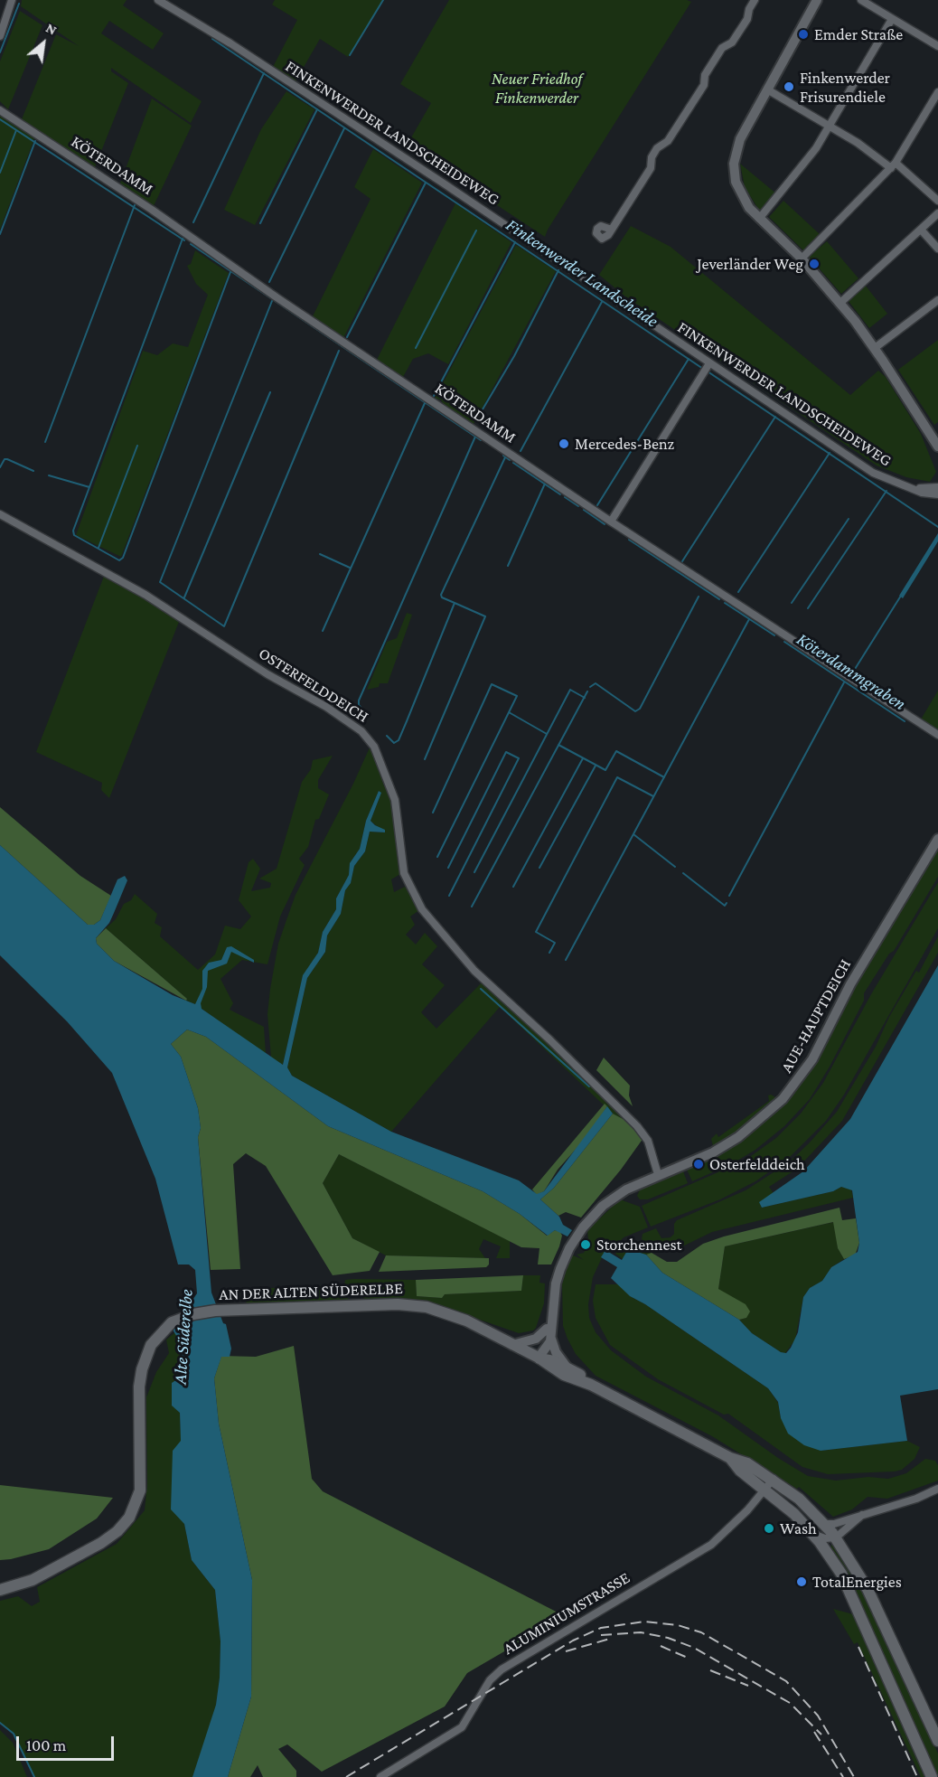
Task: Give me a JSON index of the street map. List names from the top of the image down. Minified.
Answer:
{"streets":{"main road":["AN DER ALTEN SÜDERELBE"],"street":["FINKENWERDER LANDSCHEIDEWEG","KÖTERDAMM","OSTERFELDDEICH","AUE-HAUPTDEICH","ALUMINIUMSTRASSE"]},"crossings":[["OSTERFELDDEICH","AUE-HAUPTDEICH"]],"water":["Finkenwerder Landscheide","Köterdammgraben","Alte Süderelbe"],"parks":["Neuer Friedhof Finkenwerder"],"places":["Emder Straße","Finkenwerder Frisurendiele","Jeverländer Weg","Mercedes-Benz","Osterfelddeich","Storchennest","Wash","TotalEnergies"],"scale_bar":"100 m","north":"top right"}
